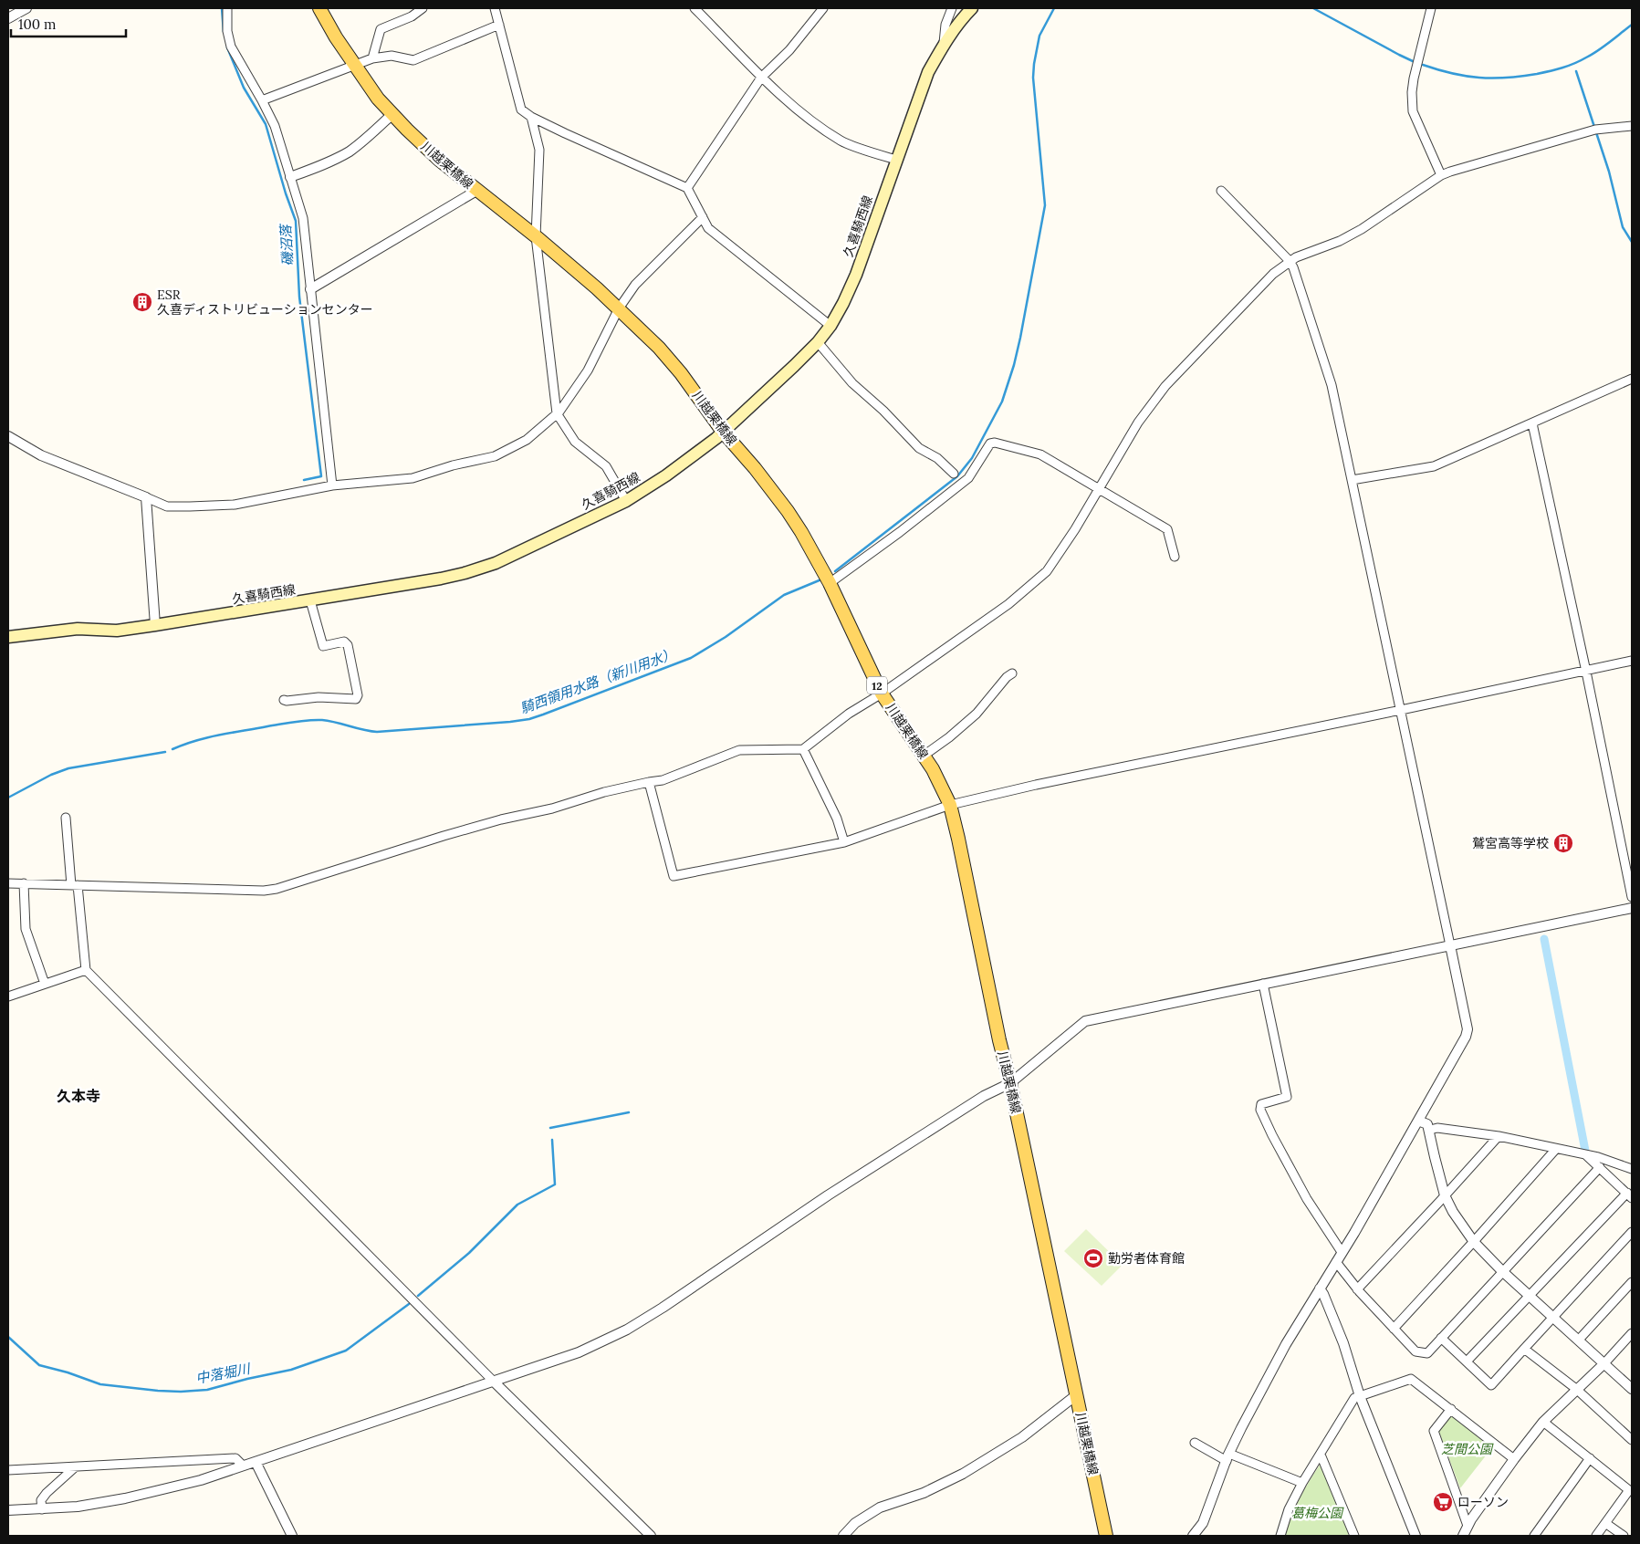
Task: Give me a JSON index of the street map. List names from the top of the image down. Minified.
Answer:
{"streets":{"main road":["川越栗橋線","久喜騎西線","12"]},"crossings":[["川越栗橋線","久喜騎西線"]],"districts":["久本寺"],"water":["磯沼落","騎西領用水路（新川用水）","中落堀川"],"parks":["芝間公園","葛梅公園"],"places":{"building":["ESR 久喜ディストリビューションセンター","鷲宮高等学校"],"sports":["勤労者体育館"],"supermarket":["ローソン"]},"scale_bar":"100 m"}
